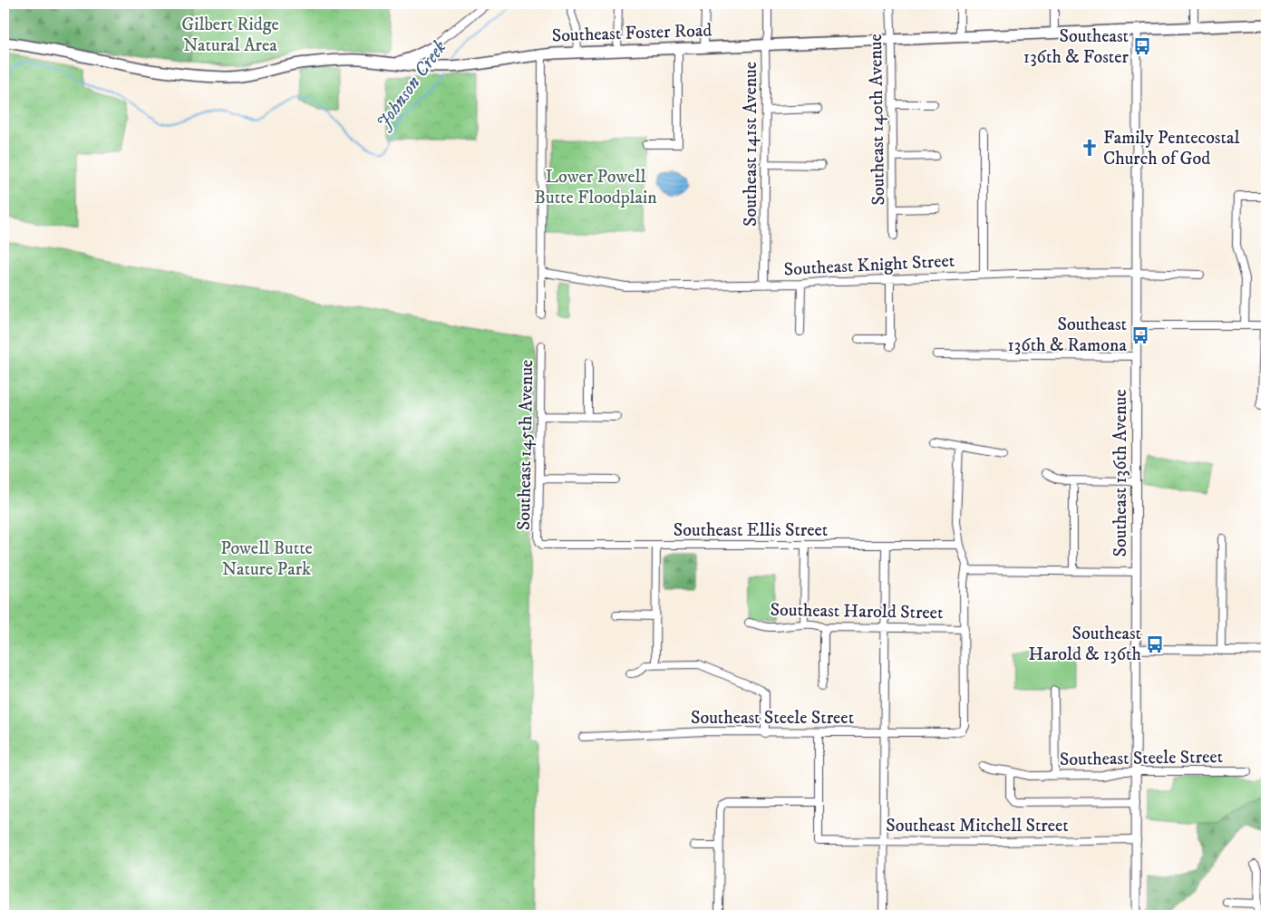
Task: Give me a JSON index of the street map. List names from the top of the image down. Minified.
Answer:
{"streets":{"main road":["Southeast Foster Road"],"street":["Southeast 140th Avenue","Southeast 141st Avenue","Southeast Knight Street","Southeast 145th Avenue","Southeast 136th Avenue","Southeast Ellis Street","Southeast Harold Street","Southeast Steele Street","Southeast Mitchell Street"]},"crossings":[["Southeast Foster Road","Southeast 140th Avenue"],["Southeast Foster Road","Southeast 141st Avenue"],["Southeast Foster Road","Southeast 136th Avenue"],["Southeast 141st Avenue","Southeast Knight Street"],["Southeast Knight Street","Southeast 136th Avenue"],["Southeast 145th Avenue","Southeast Ellis Street"],["Southeast 136th Avenue","Southeast Steele Street"],["Southeast 136th Avenue","Southeast Mitchell Street"],["Southeast Harold Street","Southeast Steele Street"]],"water":["Johnson Creek"],"parks":["Gilbert Ridge Natural Area","Lower Powell Butte Floodplain","Powell Butte Nature Park"],"places":{"bus stop":["Southeast 136th & Foster","Southeast 136th & Ramona","Southeast Harold & 136th"],"church":["Family Pentecostal Church of God"]}}
